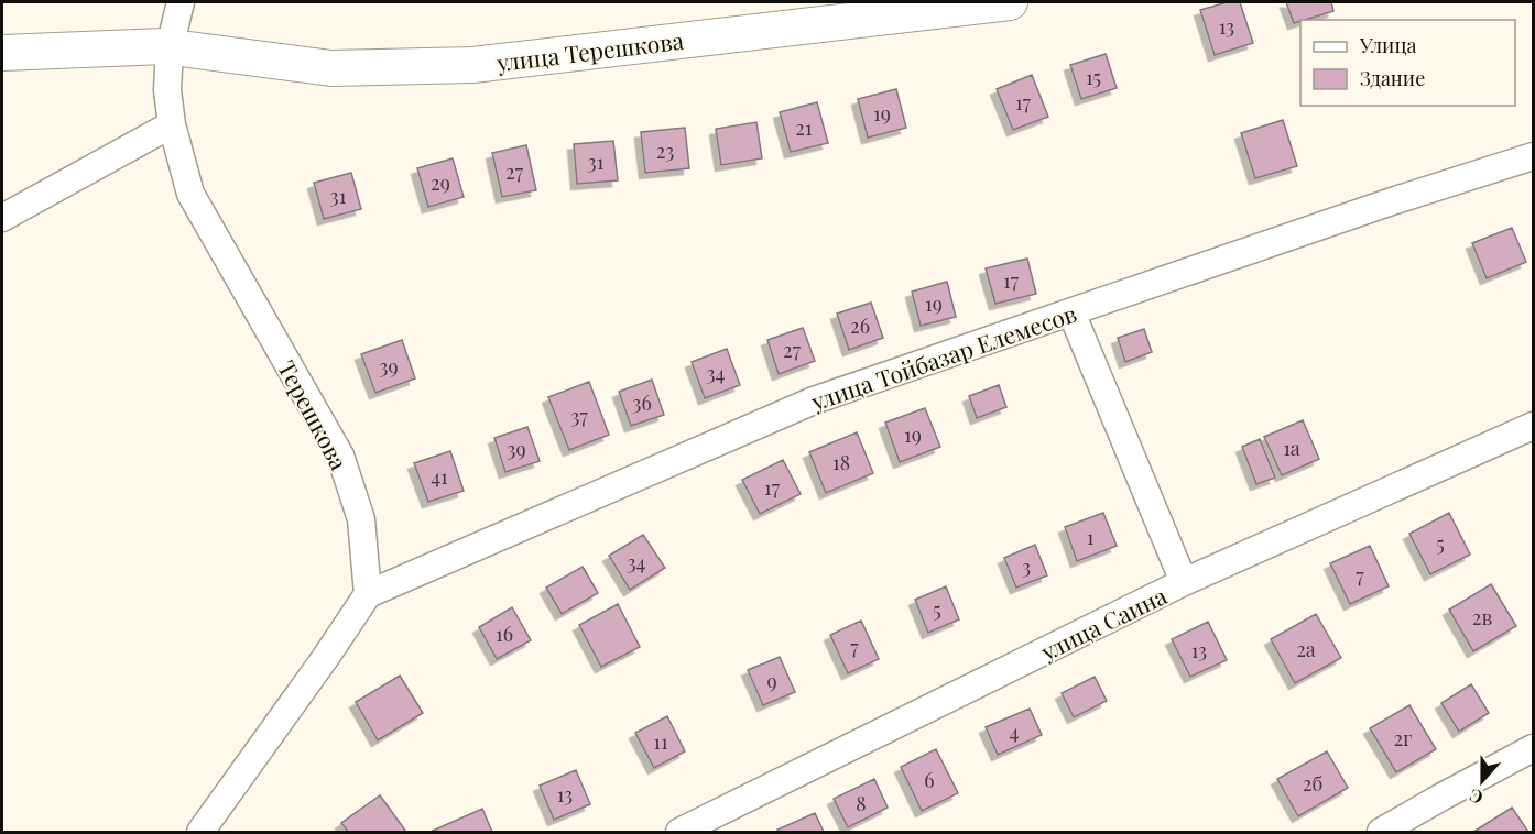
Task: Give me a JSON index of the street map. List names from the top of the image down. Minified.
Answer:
{"streets":{"street":["улица Терешкова","улица Тойбазар Елемесов","Терешкова","улица Саина"]},"crossings":[["улица Терешкова","Терешкова"],["улица Тойбазар Елемесов","Терешкова"]],"house_numbers":["13","15","17","19","21","23","31","27","29","31","17","19","26","27","39","34","36","37","19","1а","39","18","41","17","1","5","34","3","7","5","2в","16","7","2а","13","9","4","2г","11","6","2б","13","8"],"legend":["Улица","Здание"],"north":"bottom"}
